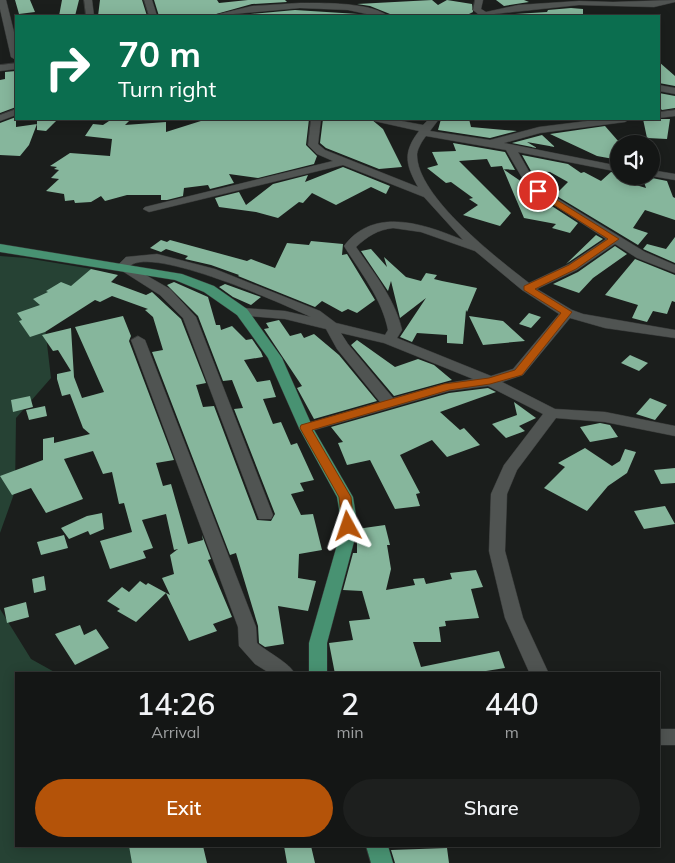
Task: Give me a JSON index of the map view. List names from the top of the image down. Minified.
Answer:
{"page":{"turn":["70 m","Turn right"],"eta":["14:26","Arrival","2","min","440","m"],"buttons":["Exit","Share"]}}
